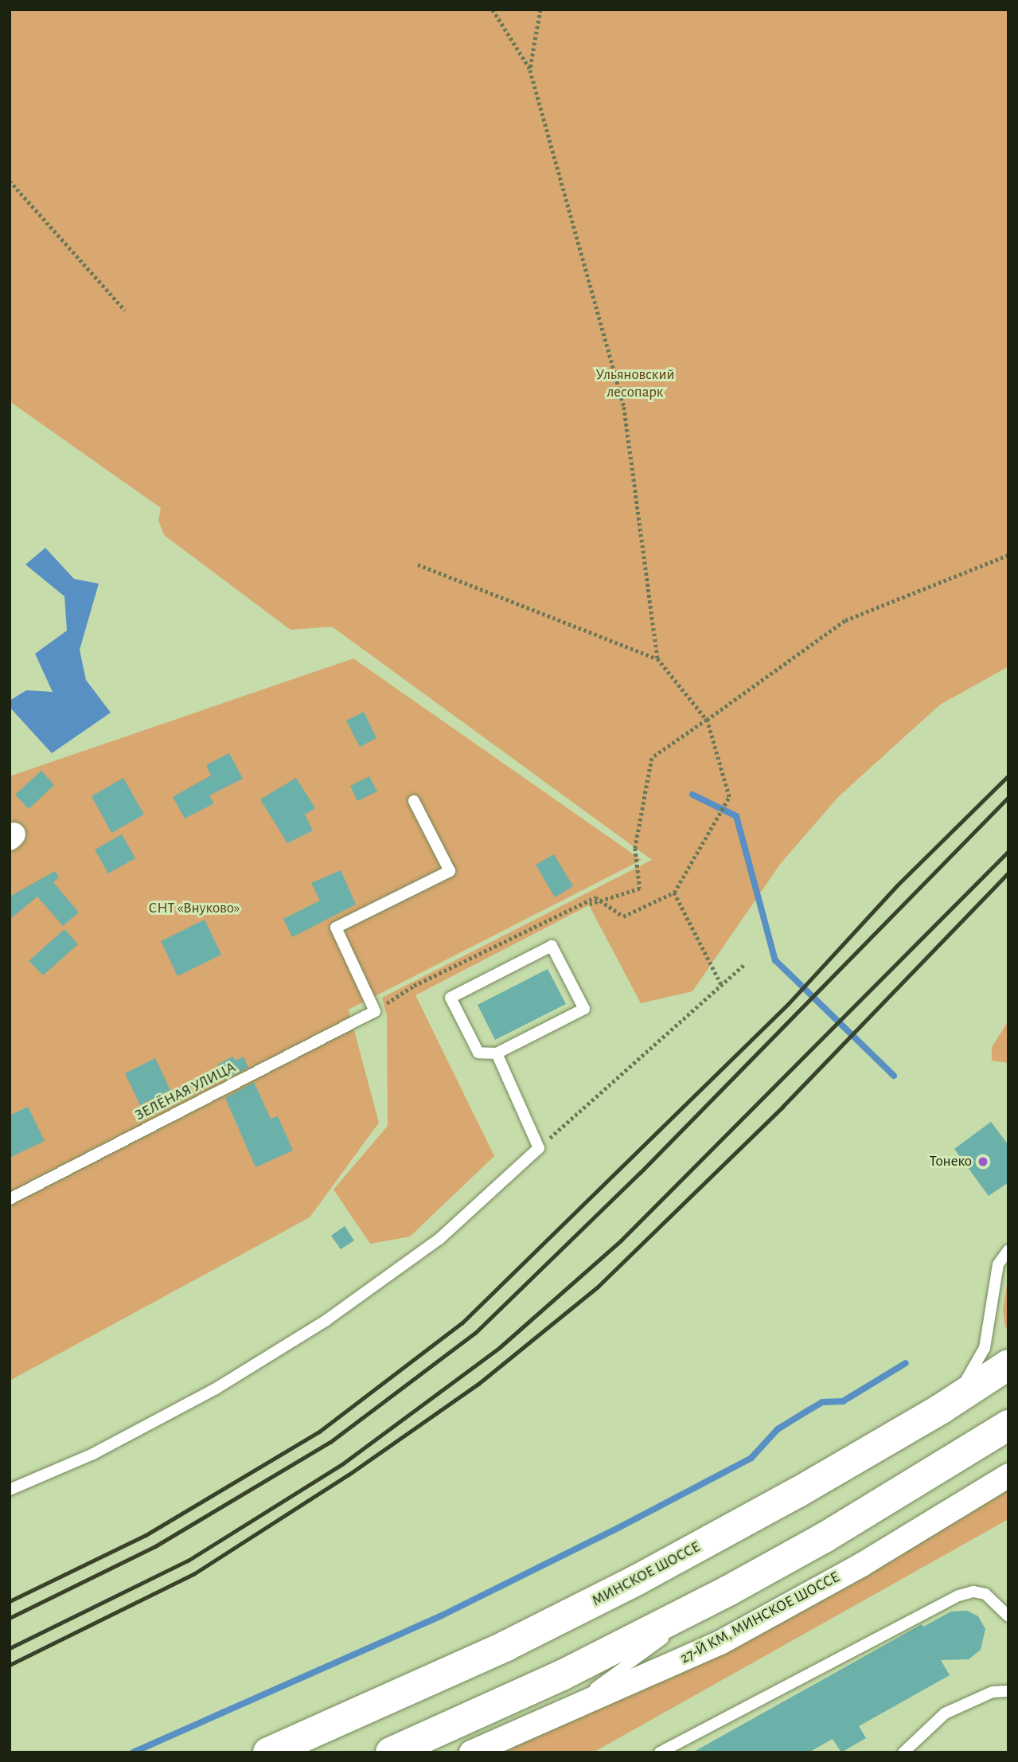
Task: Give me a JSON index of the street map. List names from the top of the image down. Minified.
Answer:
{"streets":{"highway":["МИНСКОЕ ШОССЕ"],"street":["27-Й КМ, МИНСКОЕ ШОССЕ"],"lane":["ЗЕЛЁНАЯ УЛИЦА"]},"parks":["Ульяновский лесопарк","СНТ «Внуково»"],"places":["Тонеко"]}
